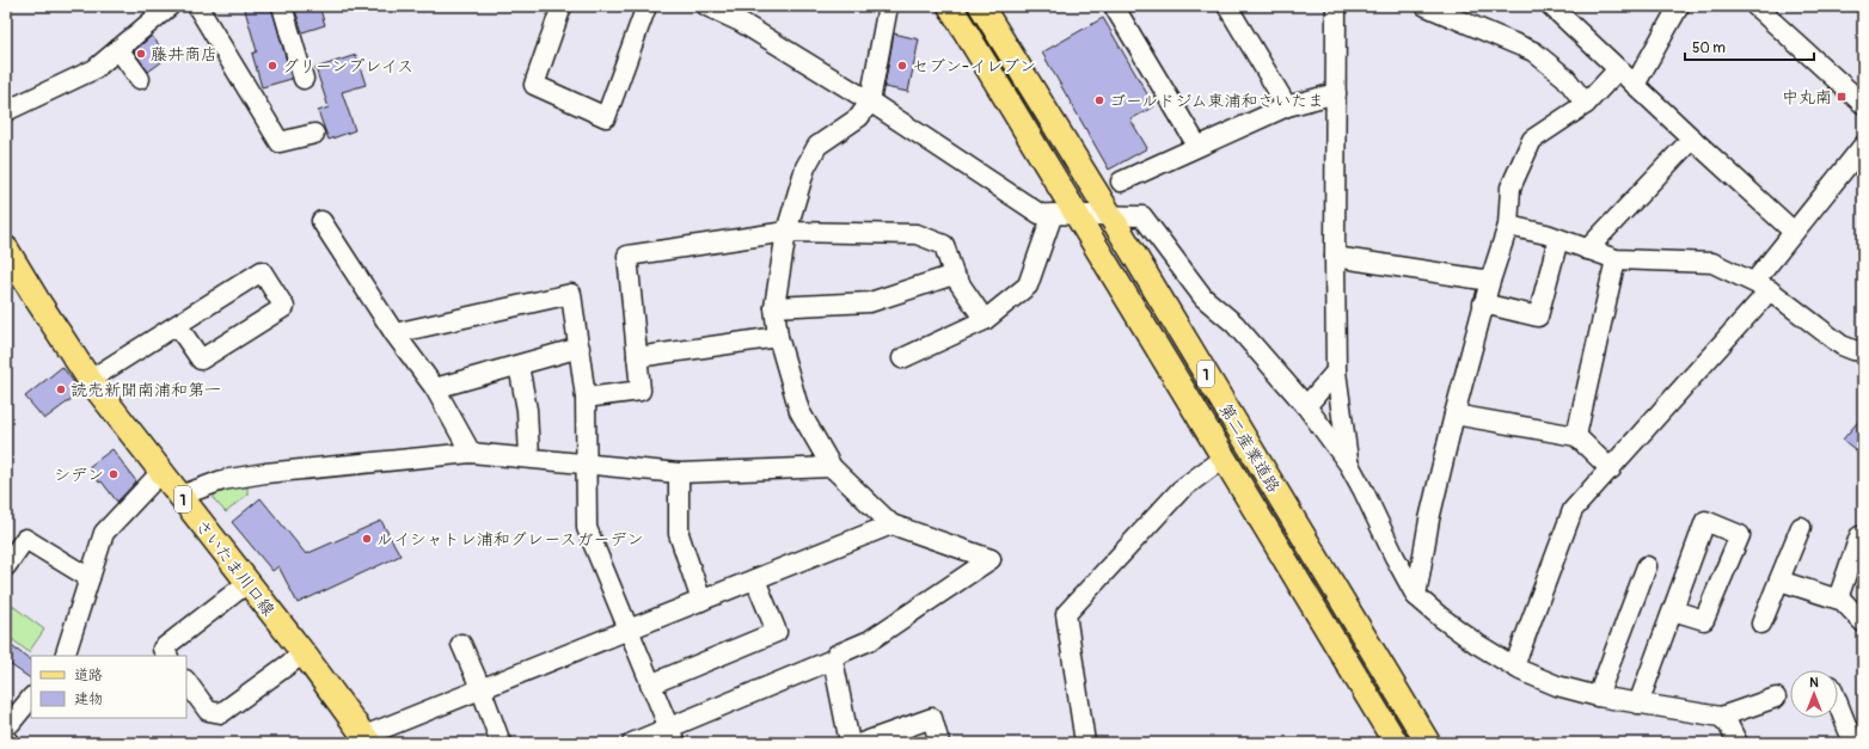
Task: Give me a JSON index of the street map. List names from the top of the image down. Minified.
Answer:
{"streets":{"main road":["1","第二産業道路","さいたま川口線"]},"places":{"other":["藤井商店","グリーンプレイス","セブン-イレブン","ゴールドジム東浦和さいたま","読売新聞南浦和第一","シデン","ルイシャトレ浦和グレースガーデン"],"transit":["中丸南"]},"legend":["道路","建物"],"scale_bar":"50 m","north":"top"}
